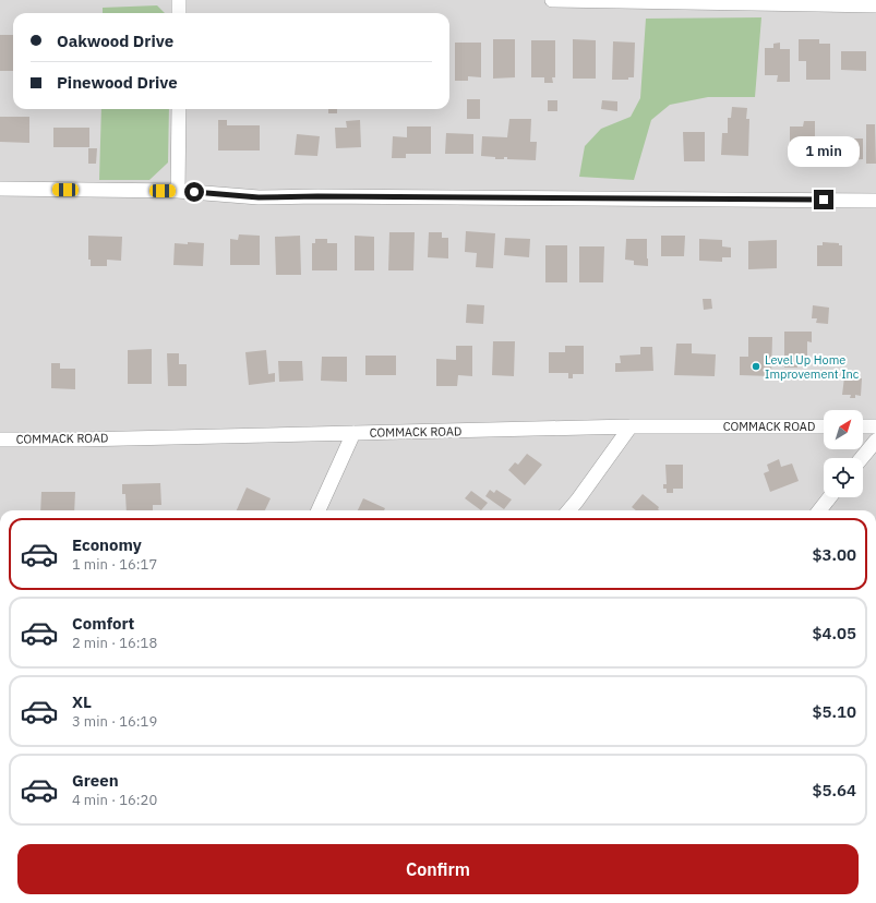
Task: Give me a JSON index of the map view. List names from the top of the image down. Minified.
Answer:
{"streets":{"street":["COMMACK ROAD"]},"places":["Level Up Home Improvement Inc"],"north":"top right","page":{"banner":["Oakwood Drive","Pinewood Drive"],"bubble":"1 min","list":[{"name":"Economy","note":"1 min · 16:17","value":"$3.00"},{"name":"Comfort","note":"2 min · 16:18","value":"$4.05"},{"name":"XL","note":"3 min · 16:19","value":"$5.10"},{"name":"Green","note":"4 min · 16:20","value":"$5.64"}],"buttons":"Confirm"}}
